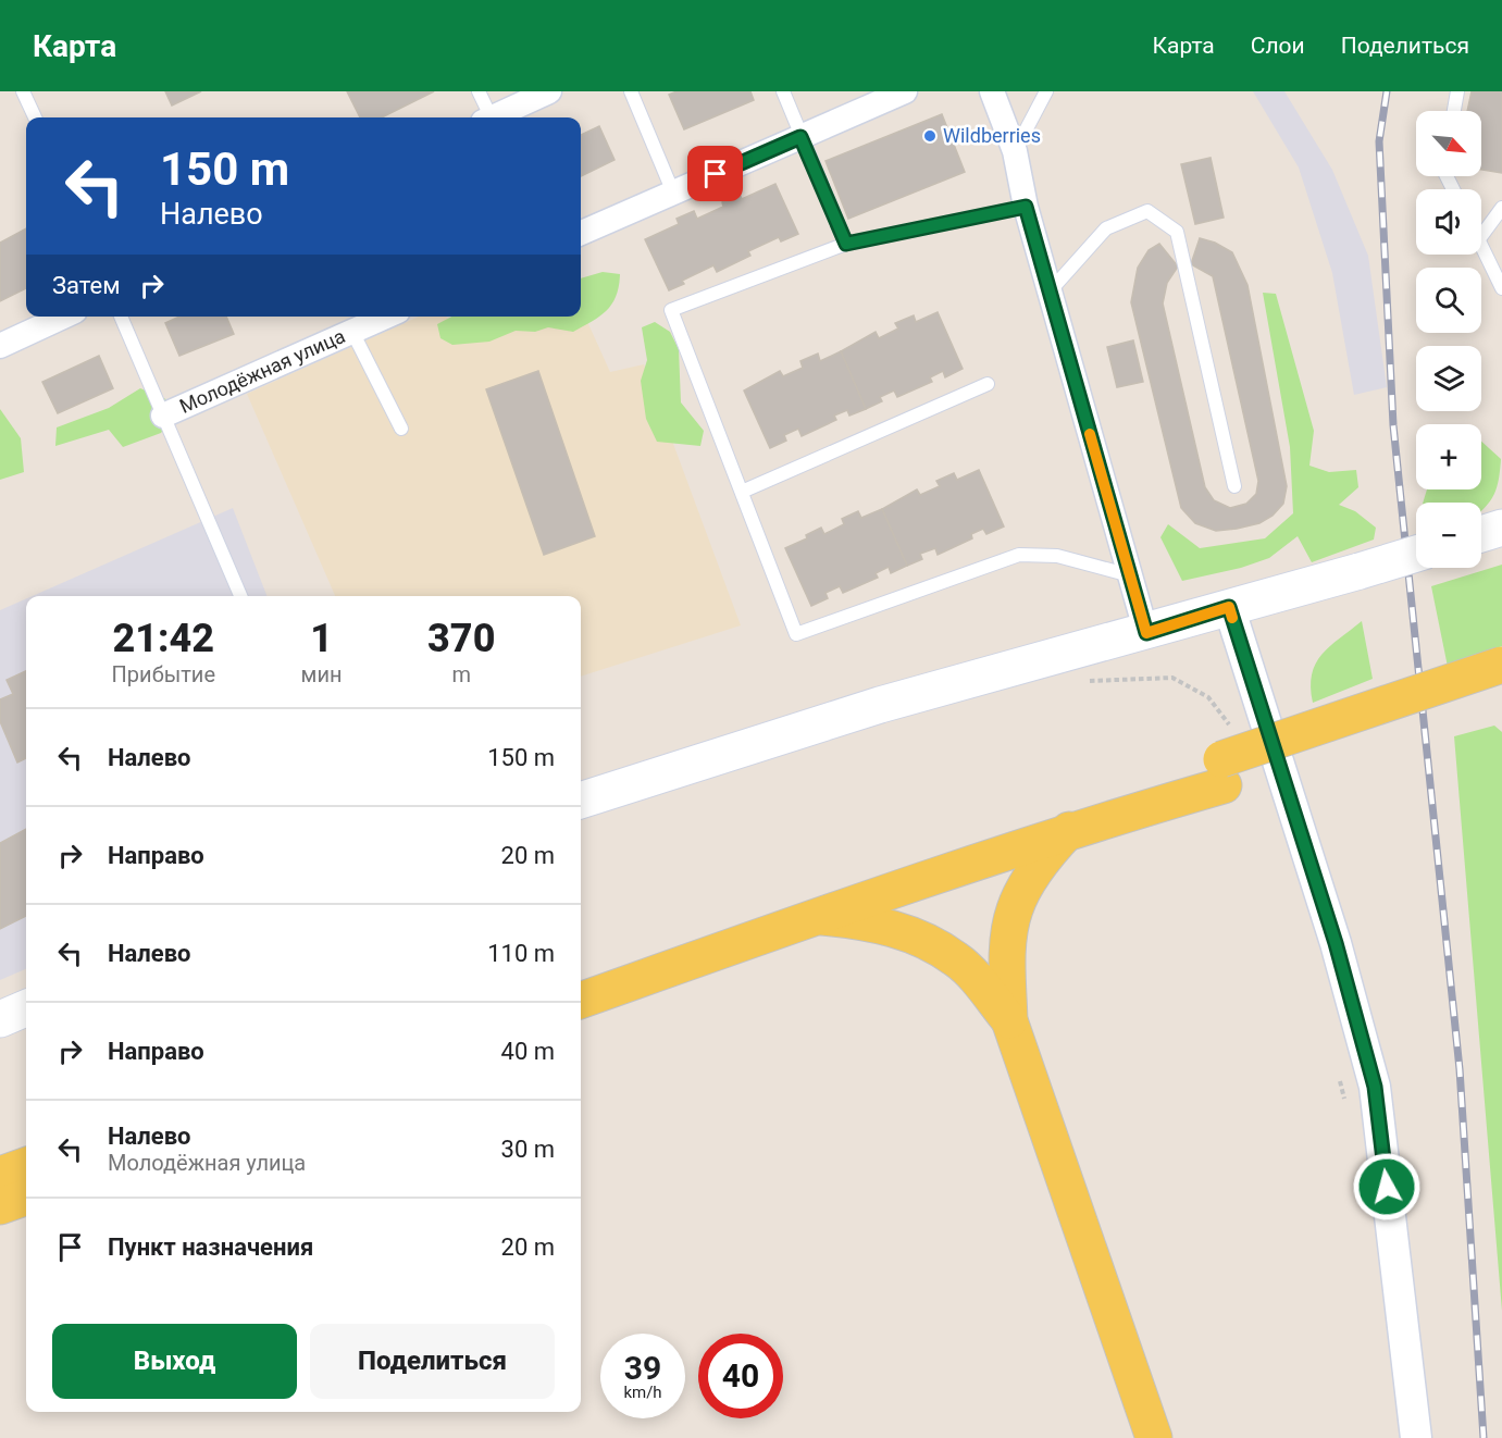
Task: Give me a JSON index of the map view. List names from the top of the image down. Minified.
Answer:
{"streets":{"street":["Молодёжная улица"]},"places":["Wildberries"],"north":"bottom right","page":{"header":"Карта","nav":["Карта","Слои","Поделиться"],"map_buttons":["+","−"],"turn":["150 m","Налево"],"then":"Затем","eta":["21:42","Прибытие","1","мин","370","m"],"list":[{"name":"Налево","value":"150 m"},{"name":"Направо","value":"20 m"},{"name":"Налево","value":"110 m"},{"name":"Направо","value":"40 m"},{"name":"Налево","note":"Молодёжная улица","value":"30 m"},{"name":"Пункт назначения","value":"20 m"}],"buttons":["Выход","Поделиться"],"speed":"39 km/h","limit":"40"}}
